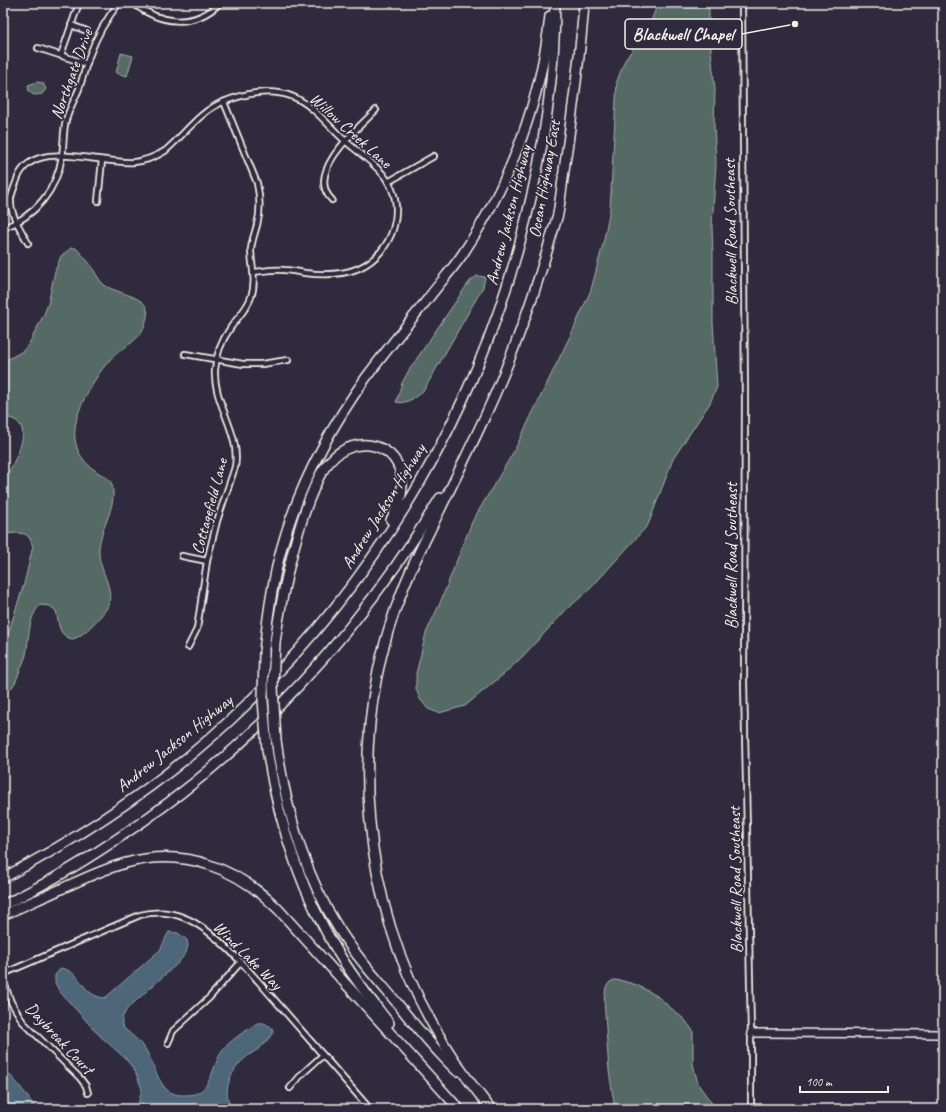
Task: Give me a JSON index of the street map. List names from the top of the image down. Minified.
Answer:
{"streets":{"highway":["Ocean Highway East","Andrew Jackson Highway"],"street":["Northgate Drive","Willow Creek Lane","Blackwell Road Southeast","Cottagefield Lane","Wind Lake Way","Daybreak Court"]},"crossings":[["Northgate Drive","Willow Creek Lane"],["Willow Creek Lane","Cottagefield Lane"]],"places":["Blackwell Chapel"],"scale_bar":"100 m"}
